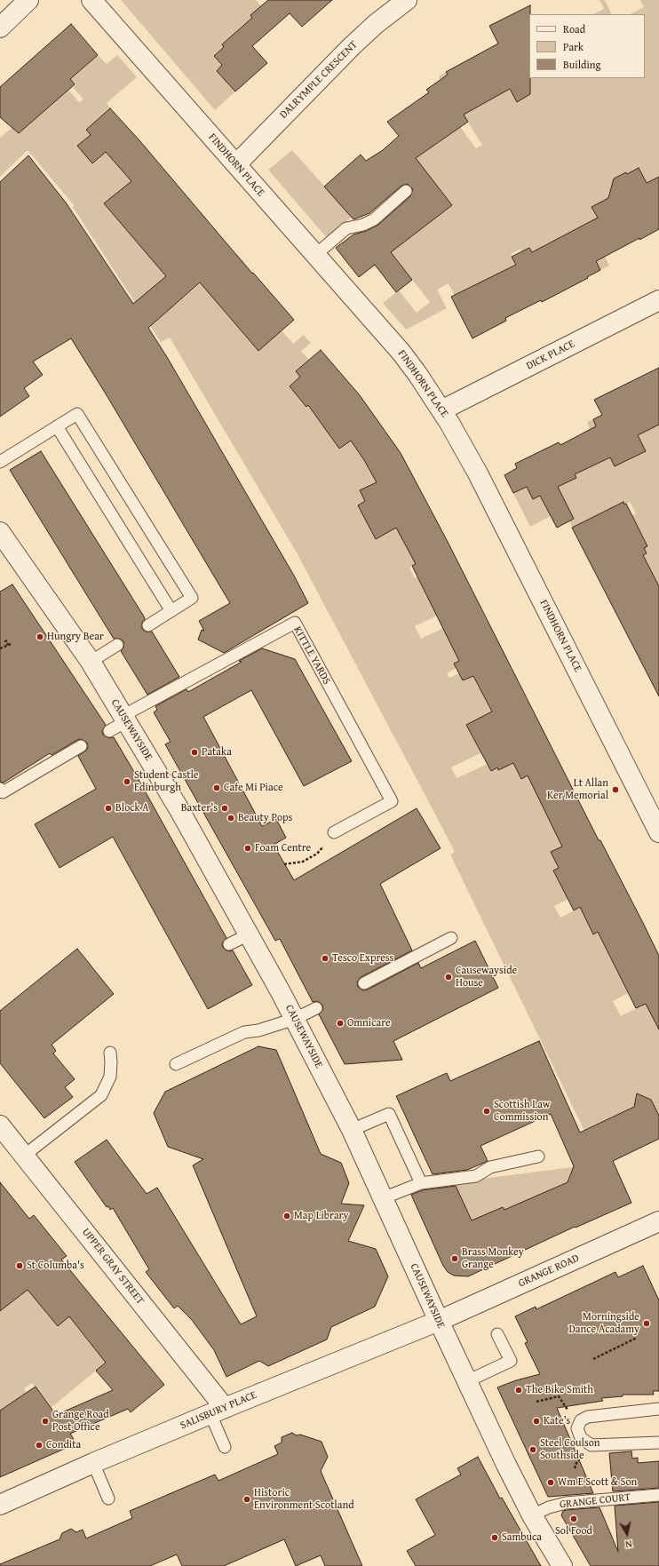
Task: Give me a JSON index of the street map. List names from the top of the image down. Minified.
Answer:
{"streets":{"street":["DALRYMPLE CRESCENT","FINDHORN PLACE","DICK PLACE","CAUSEWAYSIDE","UPPER GRAY STREET","GRANGE ROAD","SALISBURY PLACE"],"lane":["KITTLE YARDS","GRANGE COURT"]},"crossings":[["DALRYMPLE CRESCENT","FINDHORN PLACE"],["FINDHORN PLACE","DICK PLACE"],["KITTLE YARDS","CAUSEWAYSIDE"],["CAUSEWAYSIDE","GRANGE ROAD"],["CAUSEWAYSIDE","SALISBURY PLACE"],["CAUSEWAYSIDE","GRANGE COURT"],["UPPER GRAY STREET","SALISBURY PLACE"],["GRANGE ROAD","SALISBURY PLACE"]],"places":["Hungry Bear","Pataka","Student Castle Edinburgh","Cafe Mi Piace","Lt Allan Ker Memorial","Block A","Baxter's","Beauty Pops","Foam Centre","Tesco Express","Causewayside House","Omnicare","Scottish Law Commission","Map Library","Brass Monkey Grange","St Columba's","Morningside Dance Acadamy","The Bike Smith","Grange Road Post Office","Kate’s","Condita","Steel Coulson Southside","Wm E Scott & Son","Historic Environment Scotland","Sol Food","Sambuca"],"legend":["Road","Park","Building"],"north":"bottom"}
